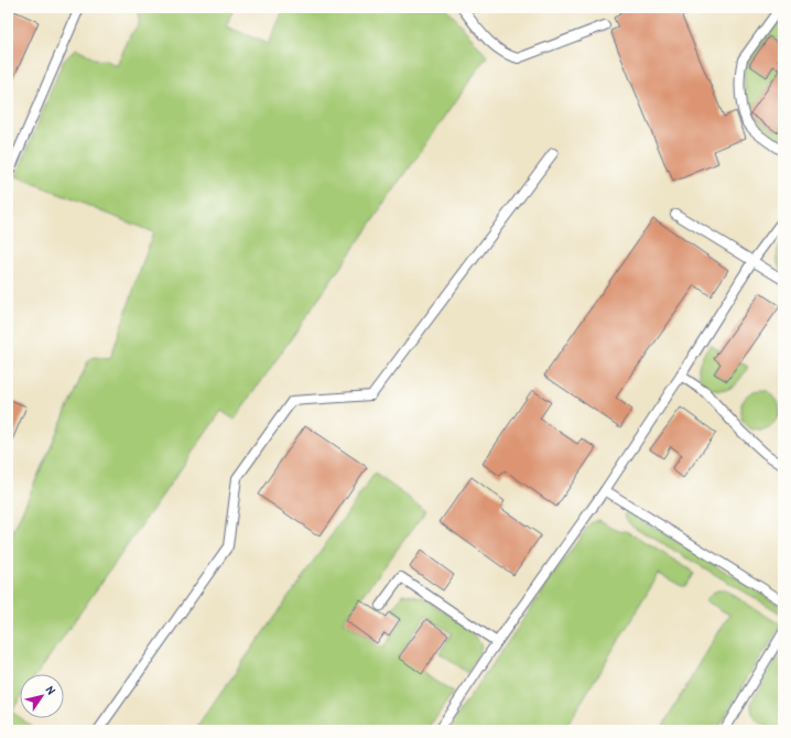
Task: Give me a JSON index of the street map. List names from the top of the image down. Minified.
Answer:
{"north":"top right"}
